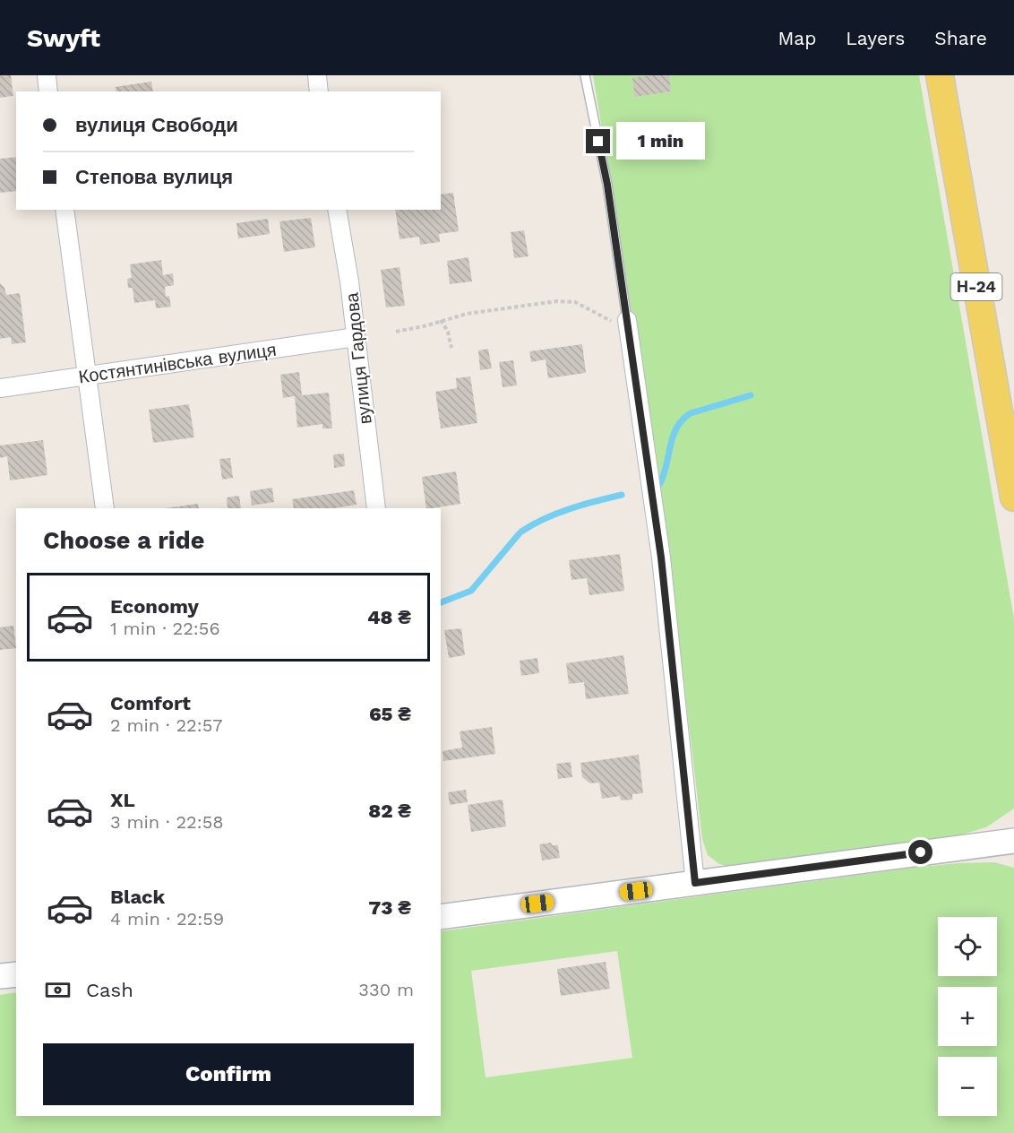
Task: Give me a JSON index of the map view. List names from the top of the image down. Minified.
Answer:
{"streets":{"main road":["Н-24"],"street":["вулиця Гардова","Костянтинівська вулиця"]},"crossings":[["вулиця Гардова","Костянтинівська вулиця"]],"page":{"header":"Swyft","nav":["Map","Layers","Share"],"banner":["вулиця Свободи","Степова вулиця"],"bubble":"1 min","heading":"Choose a ride","list":[{"name":"Economy","note":"1 min · 22:56","value":"48 ₴"},{"name":"Comfort","note":"2 min · 22:57","value":"65 ₴"},{"name":"XL","note":"3 min · 22:58","value":"82 ₴"},{"name":"Black","note":"4 min · 22:59","value":"73 ₴"}],"map_buttons":["+","−"],"pay":["Cash","330 m"],"buttons":"Confirm"}}
